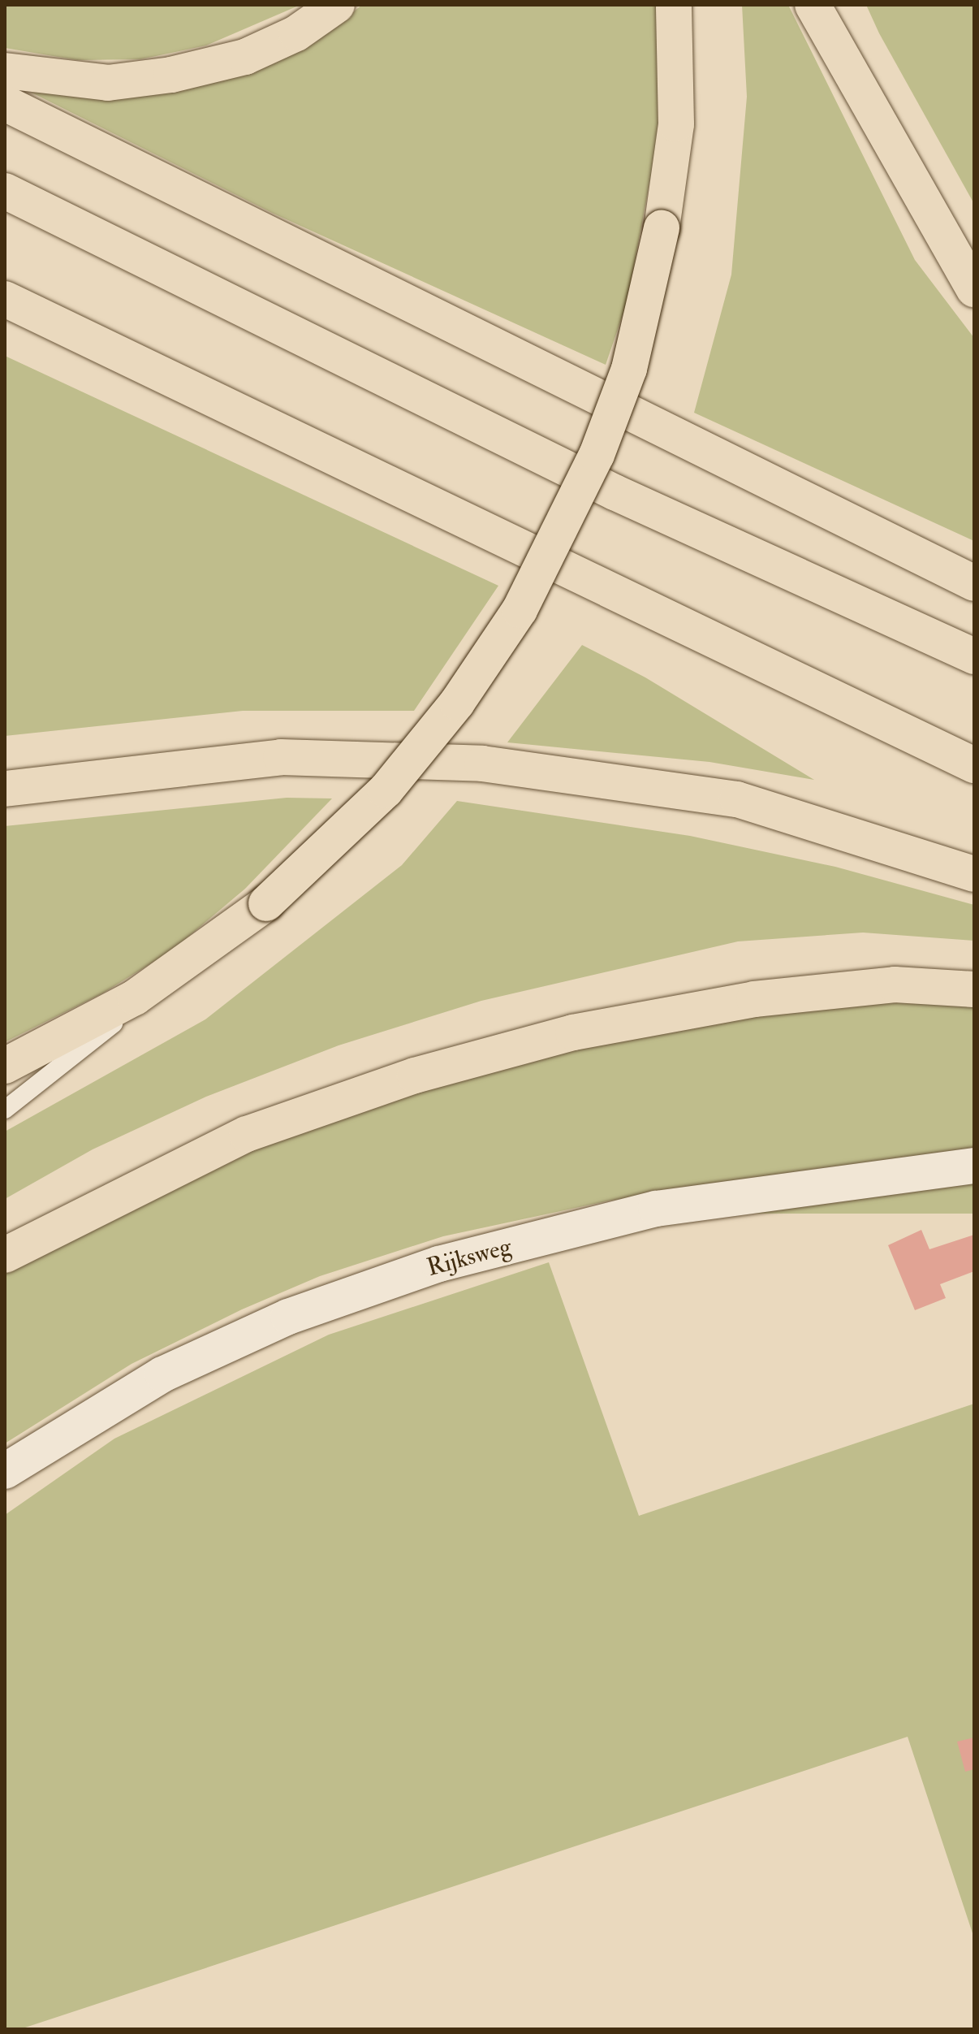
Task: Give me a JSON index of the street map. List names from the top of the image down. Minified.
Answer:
{"streets":{"street":["Rijksweg"]}}
